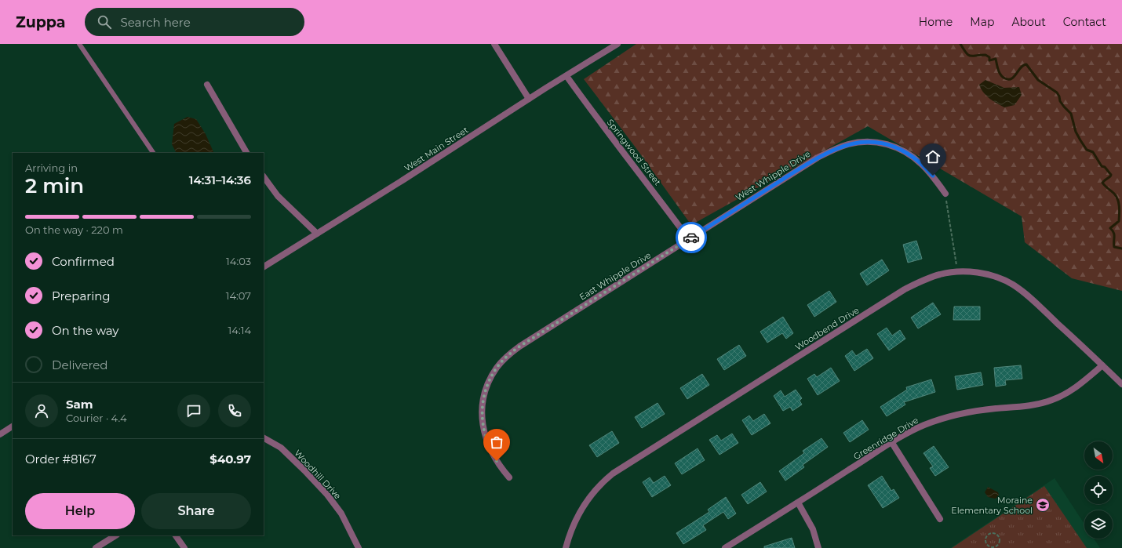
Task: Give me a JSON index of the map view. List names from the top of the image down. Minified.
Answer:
{"streets":{"street":["West Main Street","Springwood Street","West Whipple Drive","East Whipple Drive","Woodbend Drive","Greenridge Drive","Woodhill Drive"]},"crossings":[["West Main Street","Springwood Street"],["Springwood Street","West Whipple Drive"],["Springwood Street","East Whipple Drive"],["West Whipple Drive","East Whipple Drive"],["Woodbend Drive","Greenridge Drive"]],"places":{"school or university":["Moraine Elementary School"]},"north":"bottom right","page":{"header":"Zuppa","search":"Search here","nav":["Home","Map","About","Contact"],"heading":["2 min","Arriving in","14:31–14:36"],"panel":["Sam","Courier · 4.4","Order #8167","$40.97"],"bar":"On the way · 220 m","list":[["Confirmed","14:03"],["Preparing","14:07"],["On the way","14:14"],"Delivered"],"buttons":["Help","Share"]}}
